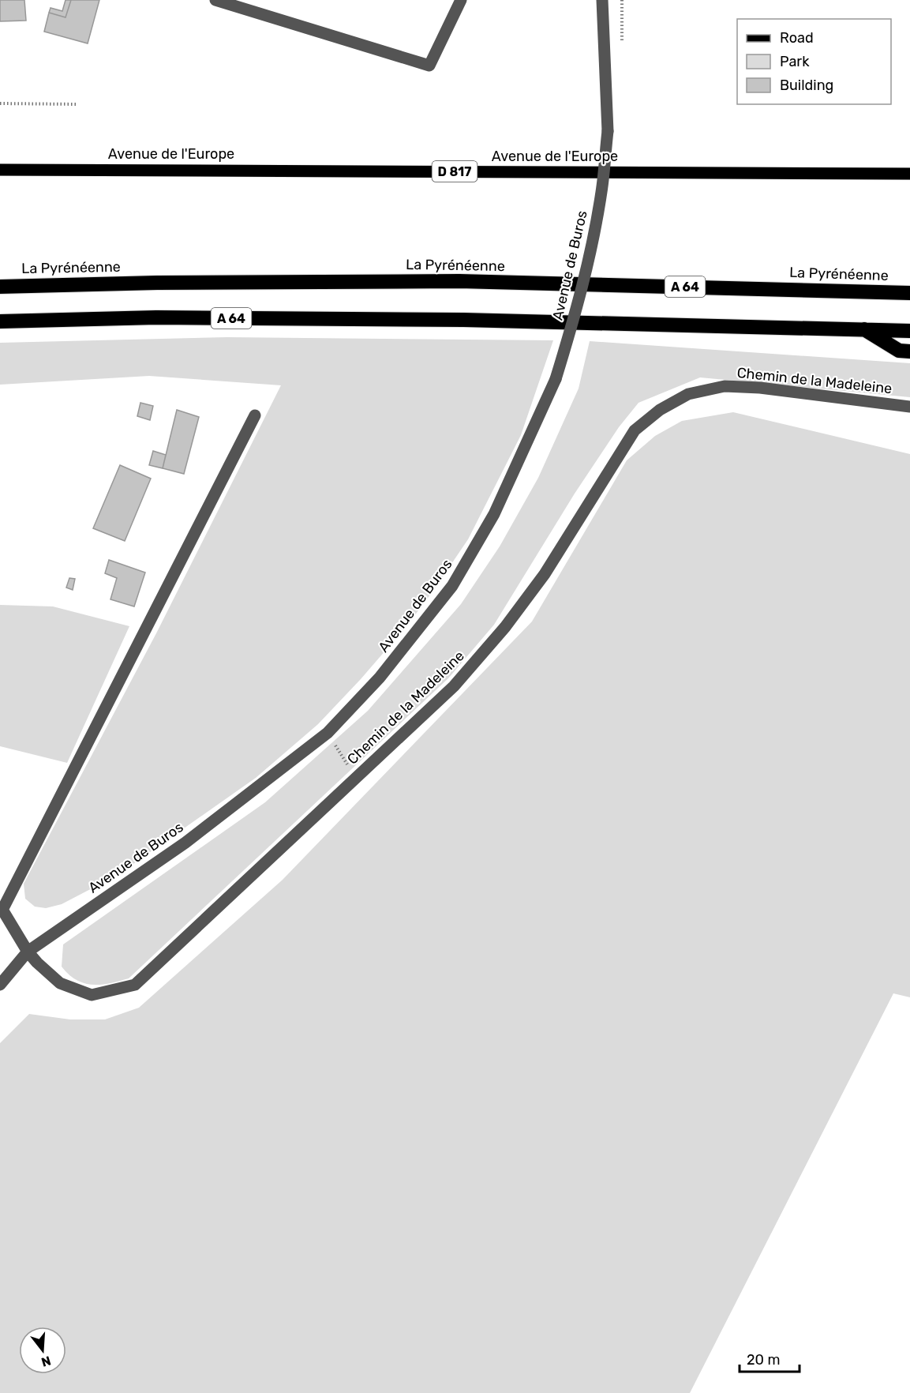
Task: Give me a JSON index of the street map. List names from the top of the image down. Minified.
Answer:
{"streets":{"highway":["La Pyrénéenne","A 64"],"main road":["Avenue de l'Europe","D 817"],"street":["Avenue de Buros","Chemin de la Madeleine"]},"crossings":[["Avenue de Buros","Chemin de la Madeleine"]],"legend":["Road","Park","Building"],"scale_bar":"20 m","north":"bottom"}
